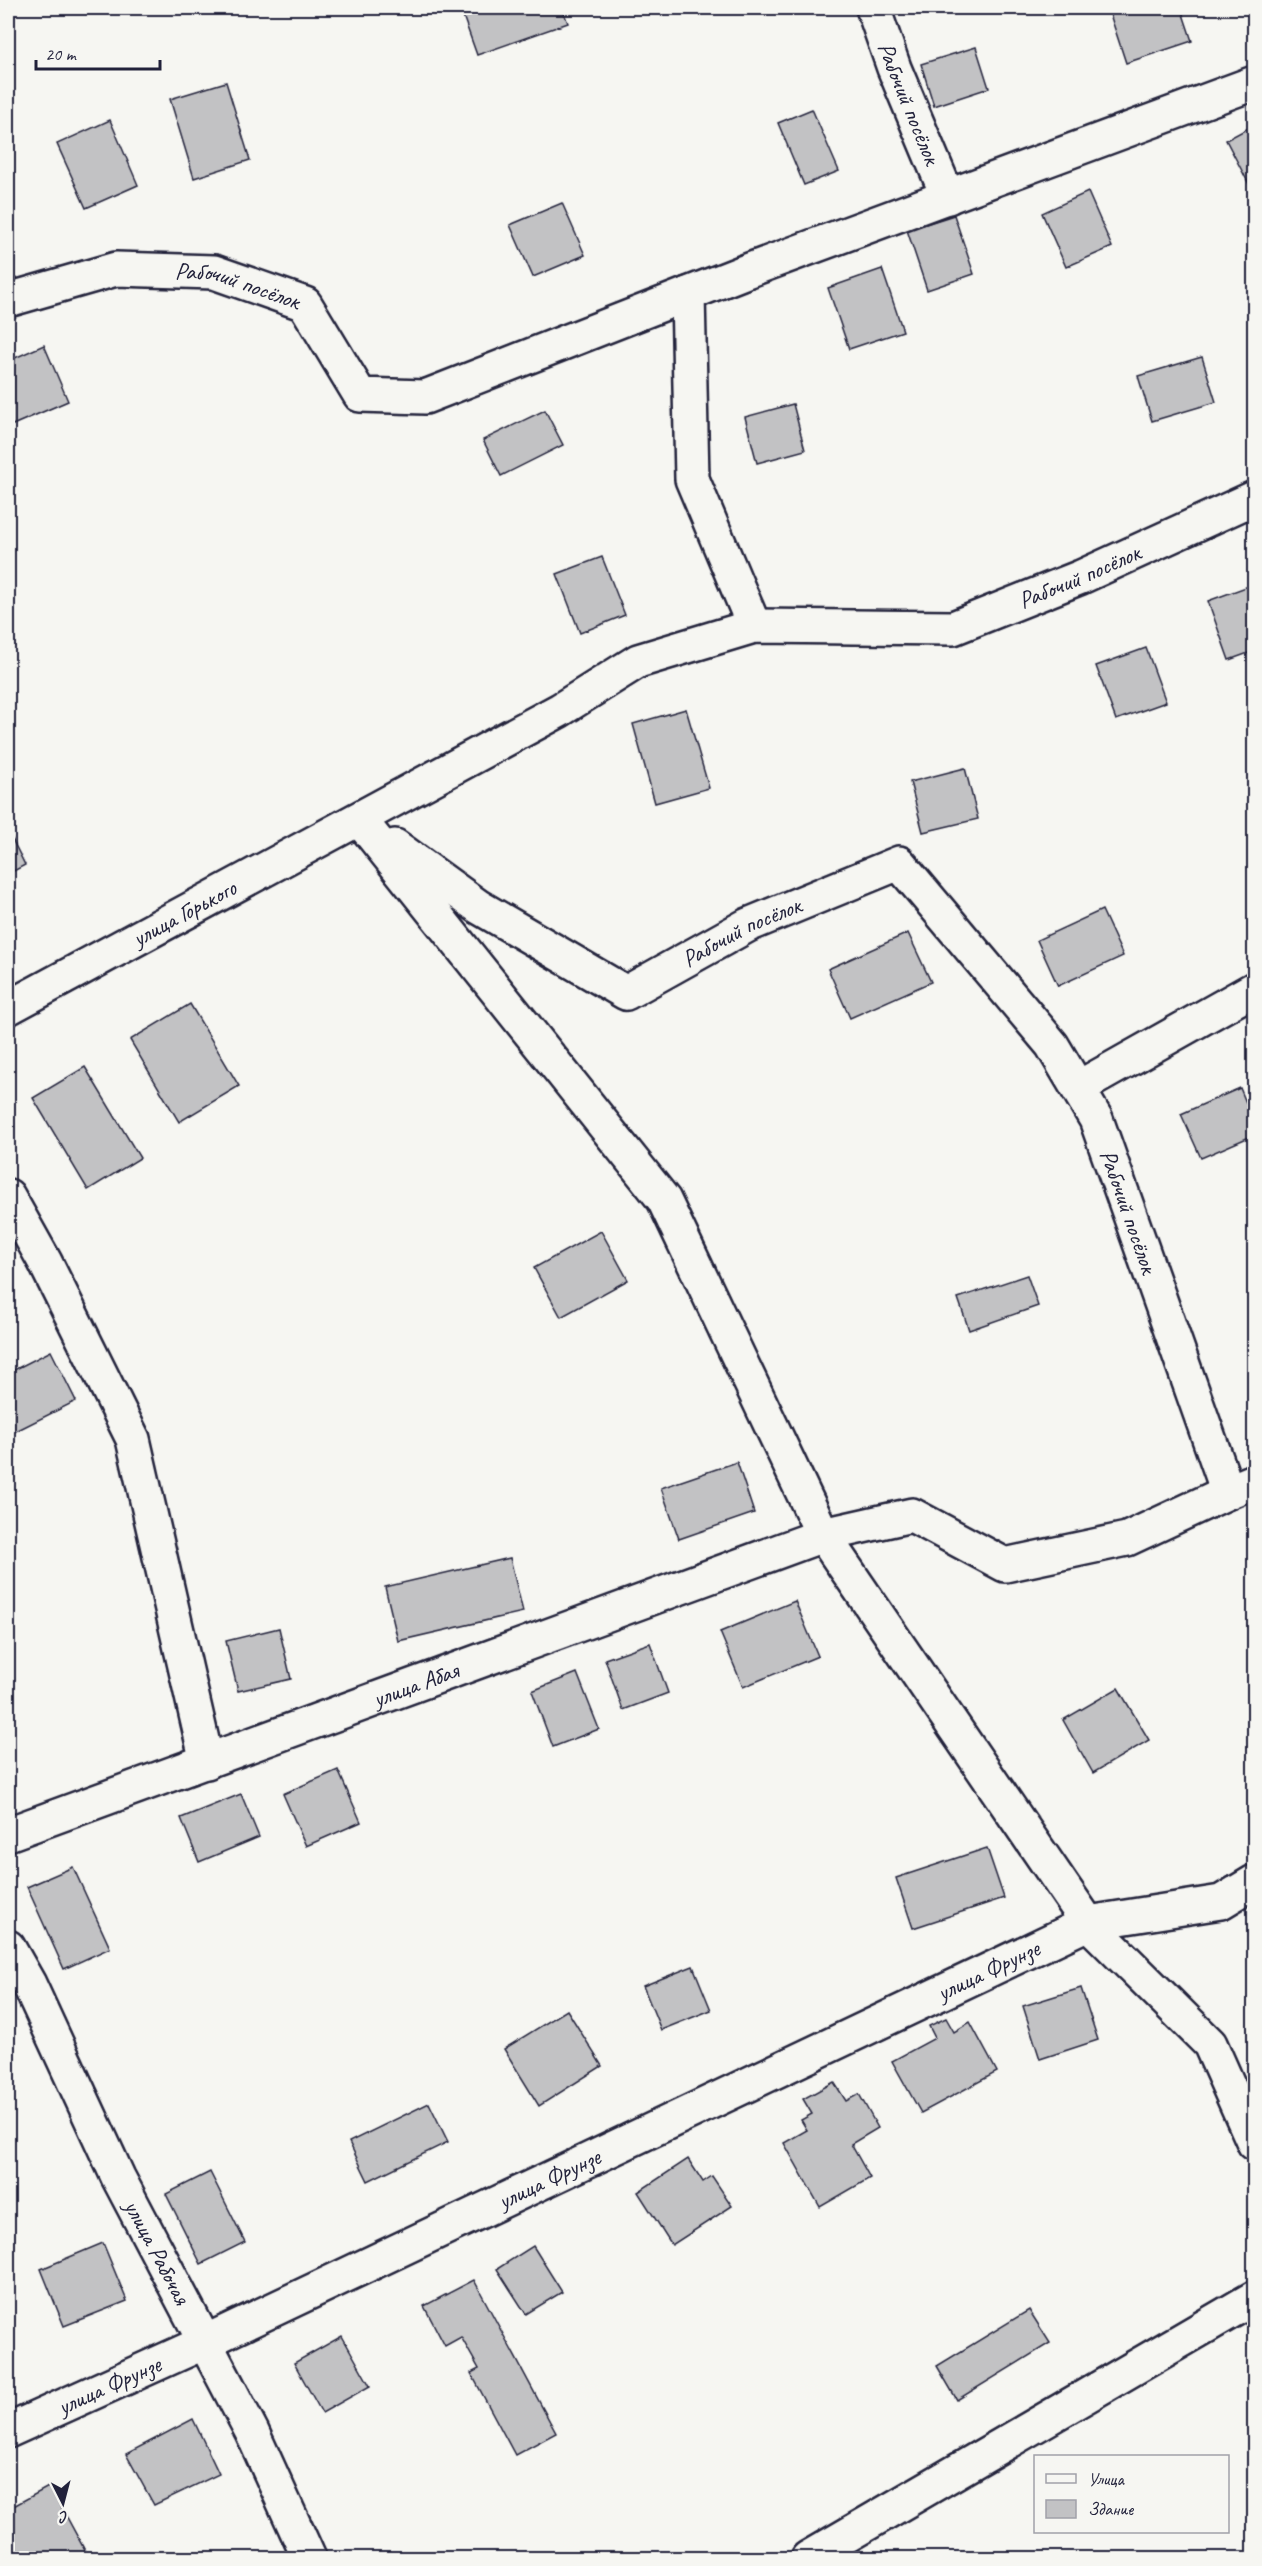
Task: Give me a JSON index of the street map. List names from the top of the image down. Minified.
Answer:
{"streets":{"street":["Рабочий посёлок","улица Горького","улица Абая","улица Фрунзе","улица Рабочая"]},"crossings":[["Рабочий посёлок","улица Горького"],["Рабочий посёлок","улица Абая"],["улица Фрунзе","улица Рабочая"]],"legend":["Улица","Здание"],"scale_bar":"20 m","north":"bottom"}
